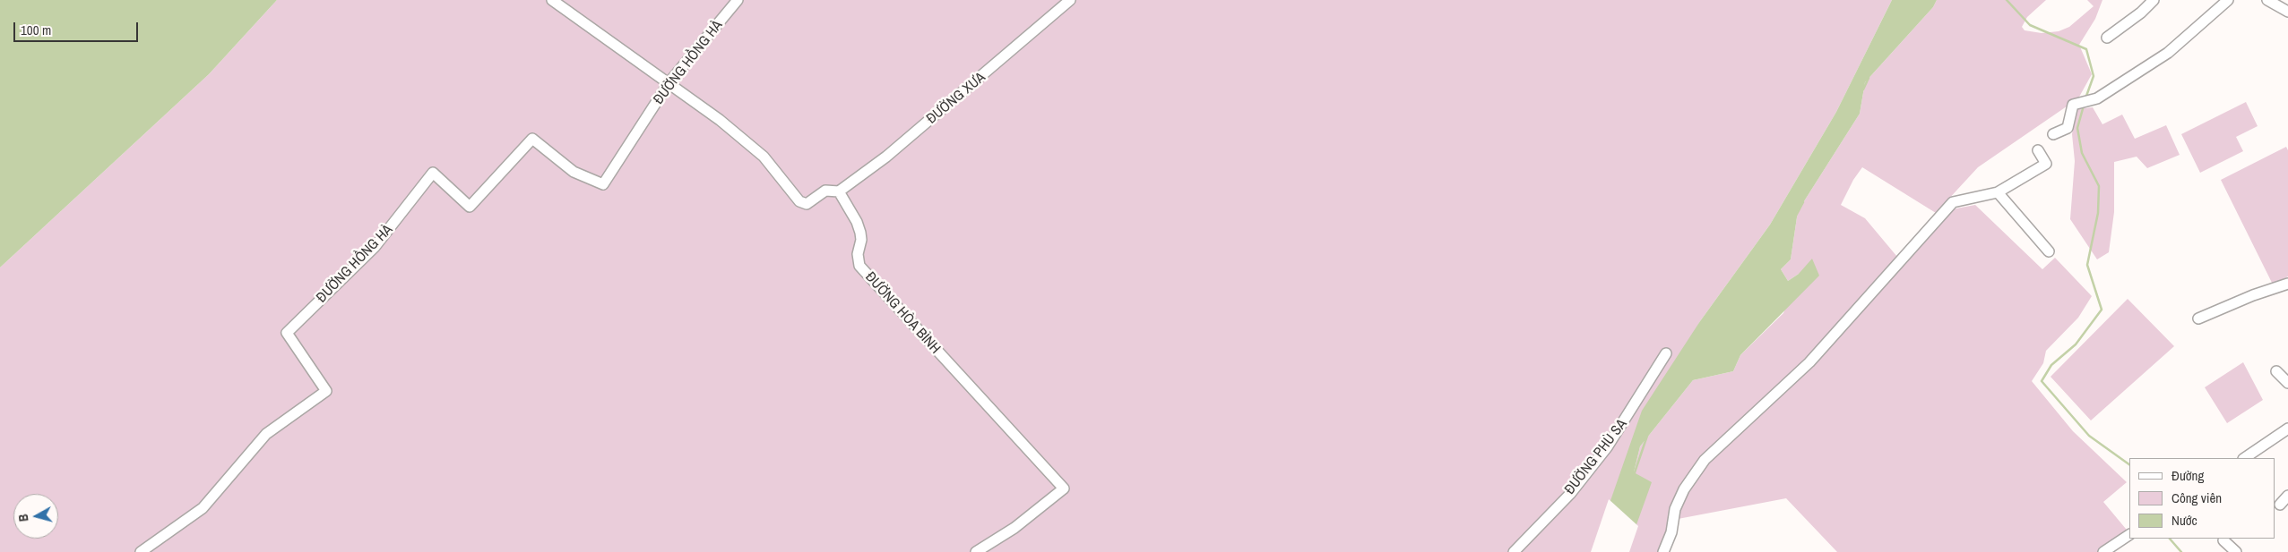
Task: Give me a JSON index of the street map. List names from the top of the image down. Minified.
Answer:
{"streets":{"street":["ĐƯỜNG HỒNG HÀ","ĐƯỜNG XƯA","ĐƯỜNG HÒA BÌNH","ĐƯỜNG PHÙ SA"]},"crossings":[["ĐƯỜNG XƯA","ĐƯỜNG HÒA BÌNH"]],"legend":["Đường","Công viên","Nước"],"scale_bar":"100 m","north":"left"}
